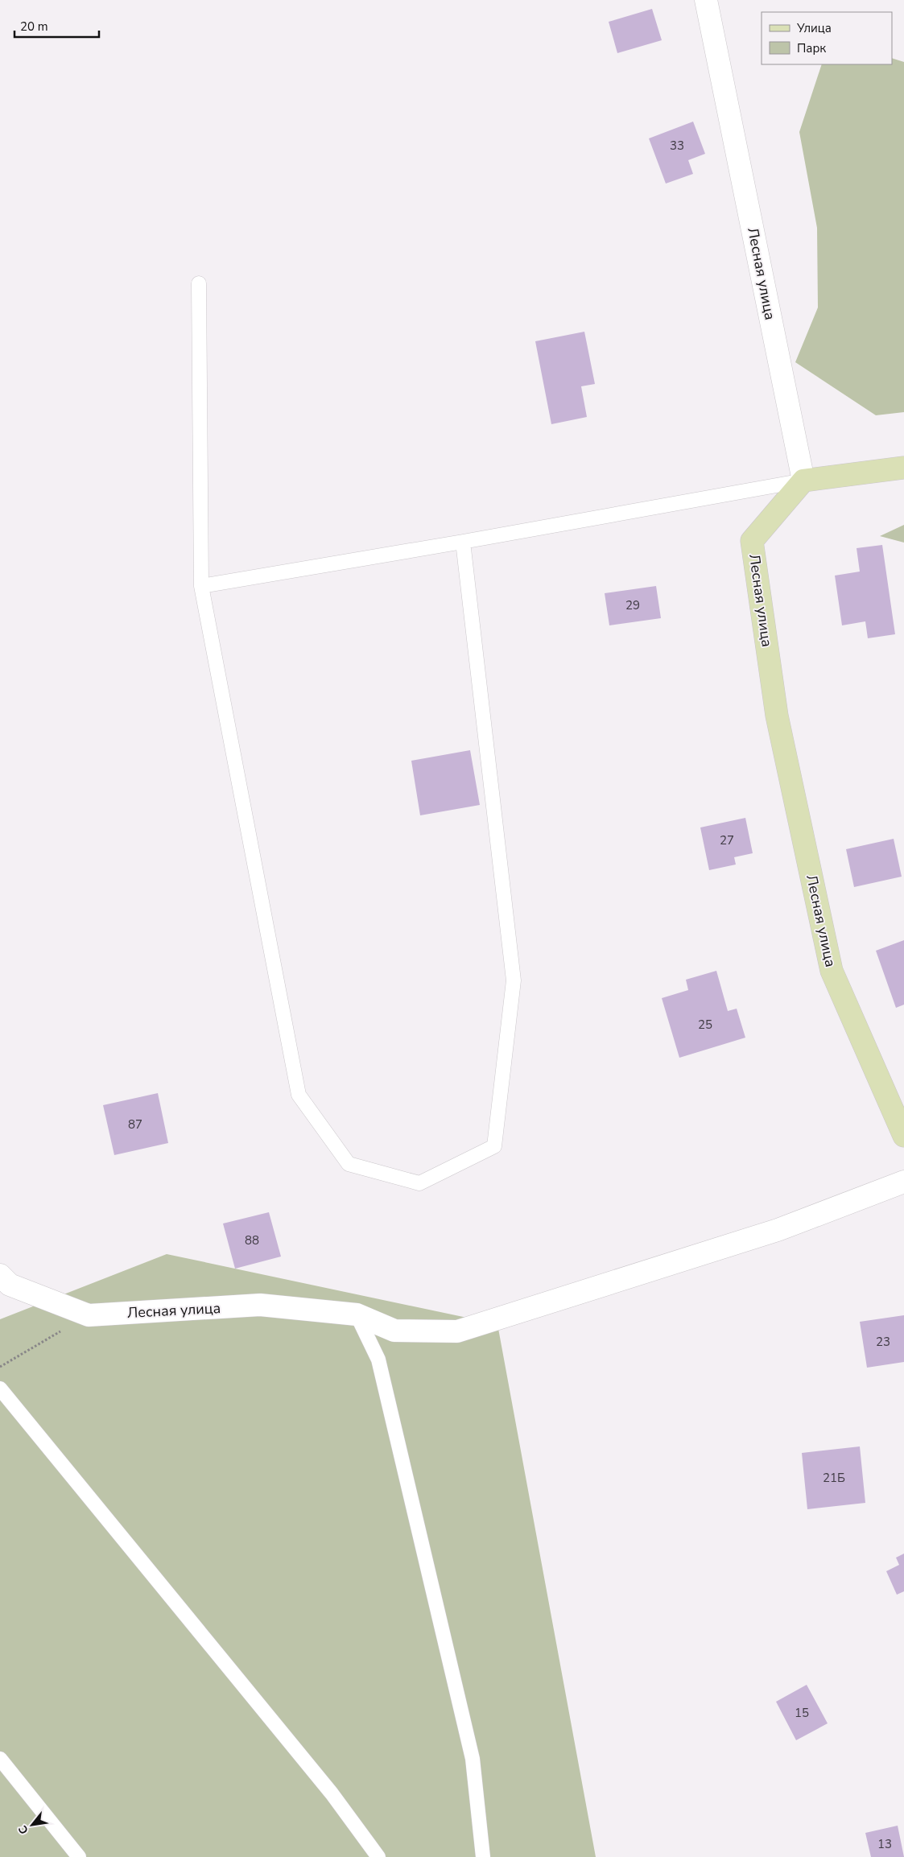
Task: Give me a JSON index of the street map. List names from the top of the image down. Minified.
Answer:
{"streets":{"street":["Лесная улица"]},"house_numbers":["33","29","27","25","87","88","23","21Б","15","13"],"legend":["Улица","Парк"],"scale_bar":"20 m","north":"bottom left"}
